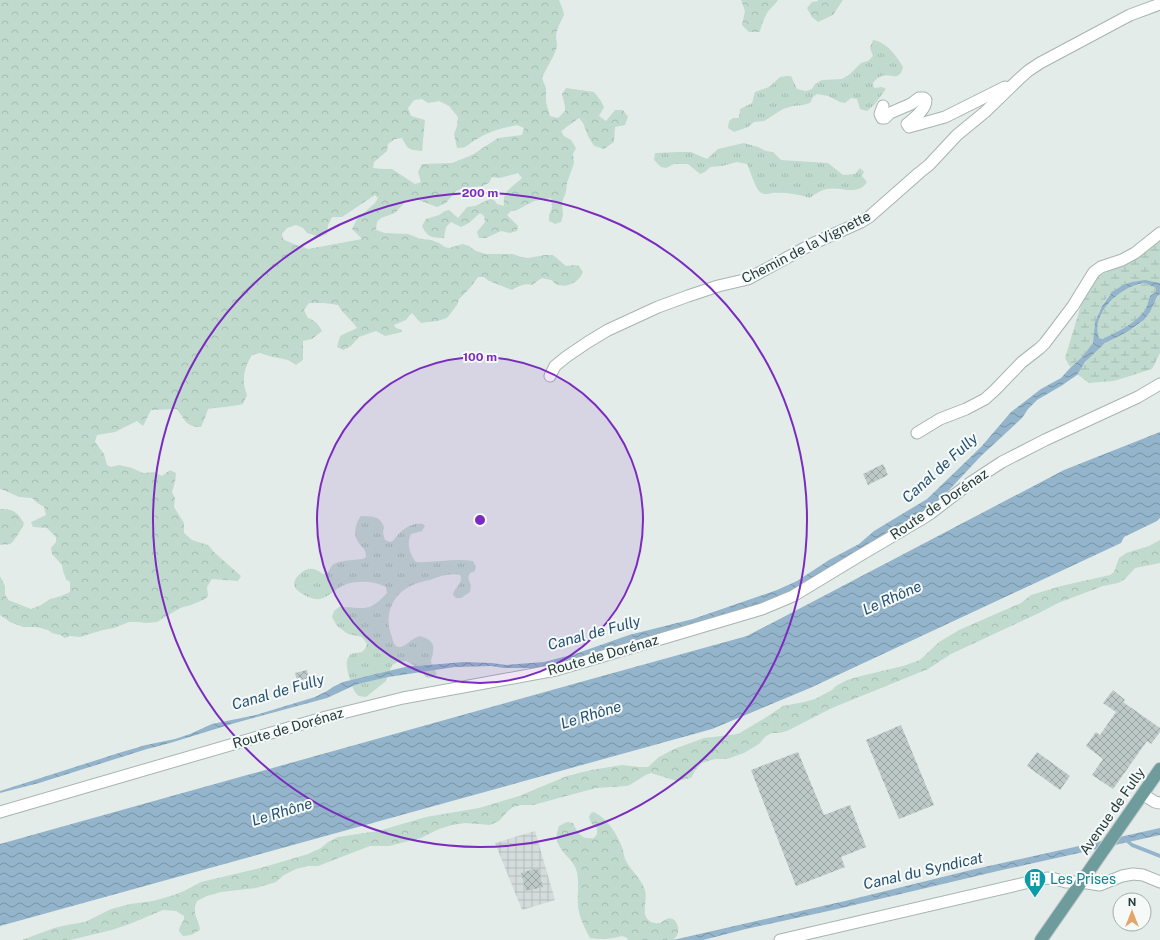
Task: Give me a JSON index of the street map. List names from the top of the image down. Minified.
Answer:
{"streets":{"main road":["Avenue de Fully"],"street":["Chemin de la Vignette","Route de Dorénaz"]},"water":["Canal de Fully","Le Rhône","Canal du Syndicat"],"places":{"building":["Les Prises"]},"north":"top","rings":["200 m","100 m"]}
